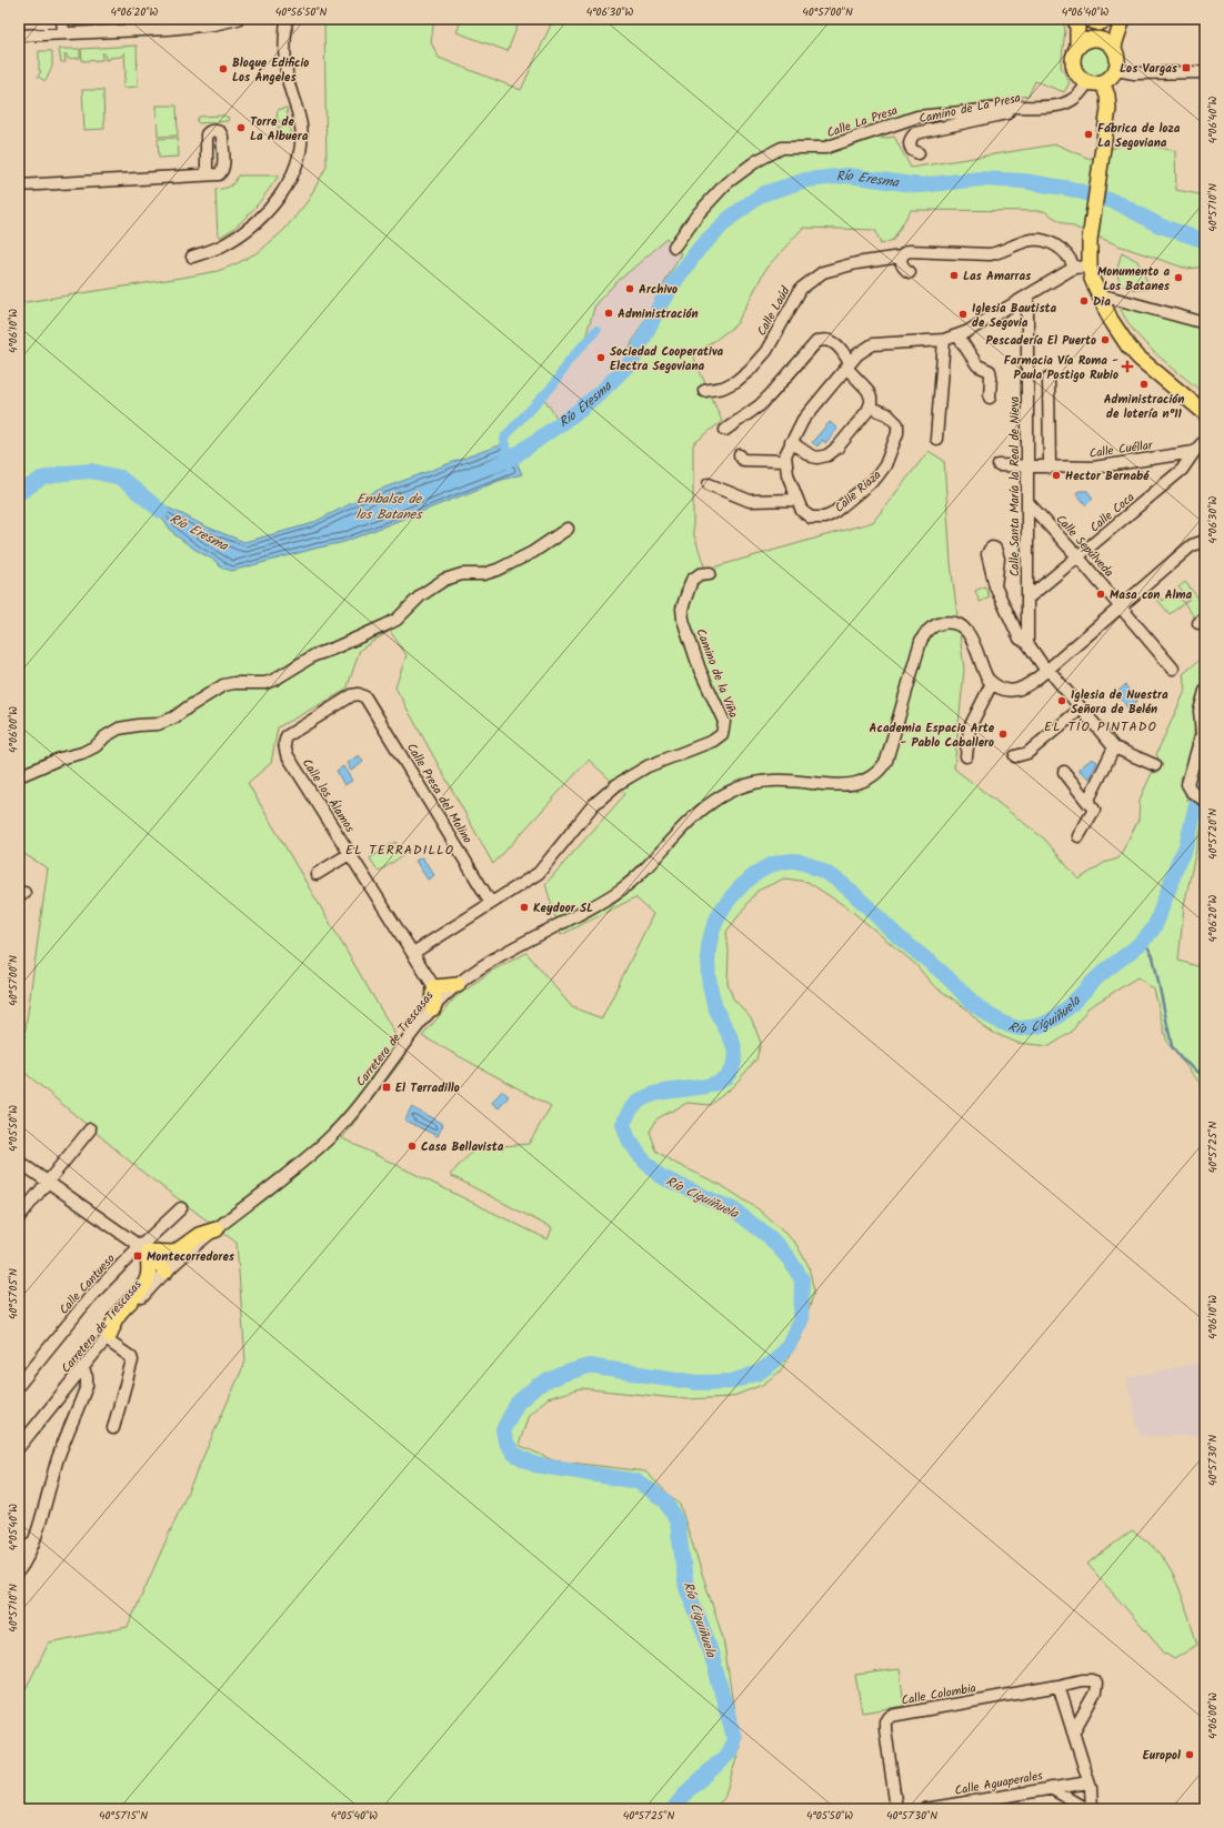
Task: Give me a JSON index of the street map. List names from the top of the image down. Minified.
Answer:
{"streets":{"street":["Camino de La Presa","Calle La Presa","Calle Laúd","Calle Cuéllar","Calle Santa María la Real de Nieva","Calle Riaza","Calle Coca","Calle Sepúlveda","Camino de la Viña","Calle Presa del Molino","Calle los Álamos","Carretera de Trescasas","Calle Cantueso","Calle Colombia","Calle Aguaperales"]},"crossings":[["Camino de La Presa","Calle La Presa"],["Calle Laúd","Calle Riaza"],["Calle Cuéllar","Calle Santa María la Real de Nieva"],["Calle Cuéllar","Calle Coca"],["Calle Santa María la Real de Nieva","Calle Riaza"],["Calle Santa María la Real de Nieva","Calle Coca"],["Calle Santa María la Real de Nieva","Calle Sepúlveda"],["Calle Coca","Calle Sepúlveda"],["Camino de la Viña","Calle Presa del Molino"],["Camino de la Viña","Calle los Álamos"],["Calle Presa del Molino","Calle los Álamos"]],"districts":["EL TÍO PINTADO","EL TERRADILLO"],"water":["Río Eresma","Embalse de los Batanes","Río Ciguiñuela"],"places":{"transit":["Los Vargas","El Terradillo","Montecorredores"],"other":["Bloque Edificio Los Ángeles","Torre de La Albuera","Fábrica de loza La Segoviana","Las Amarras","Monumento a Los Batanes","Archivo","Dia","Administración","Iglesia Bautista de Segovia","Pescadería El Puerto","Sociedad Cooperativa Electra Segoviana","Administración de lotería n°11","Hector Bernabé","Masa con Alma","Iglesia de Nuestra Señora de Belén","Academia Espacio Arte - Pablo Caballero","Keydoor SL","Casa Bellavista","Europol"],"health":["Farmacia Vía Roma - Paula Postigo Rubio"]},"coordinates":["4°06'20\"W","40°56'50\"N","4°06'30\"W","40°57'00\"N","4°06'40\"W","40°57'10\"N","4°06'10\"W","4°06'00\"W","40°57'20\"N","4°05'50\"W","40°57'25\"N","40°57'05\"N","40°57'30\"N","4°05'40\"W","40°57'15\"N"]}
